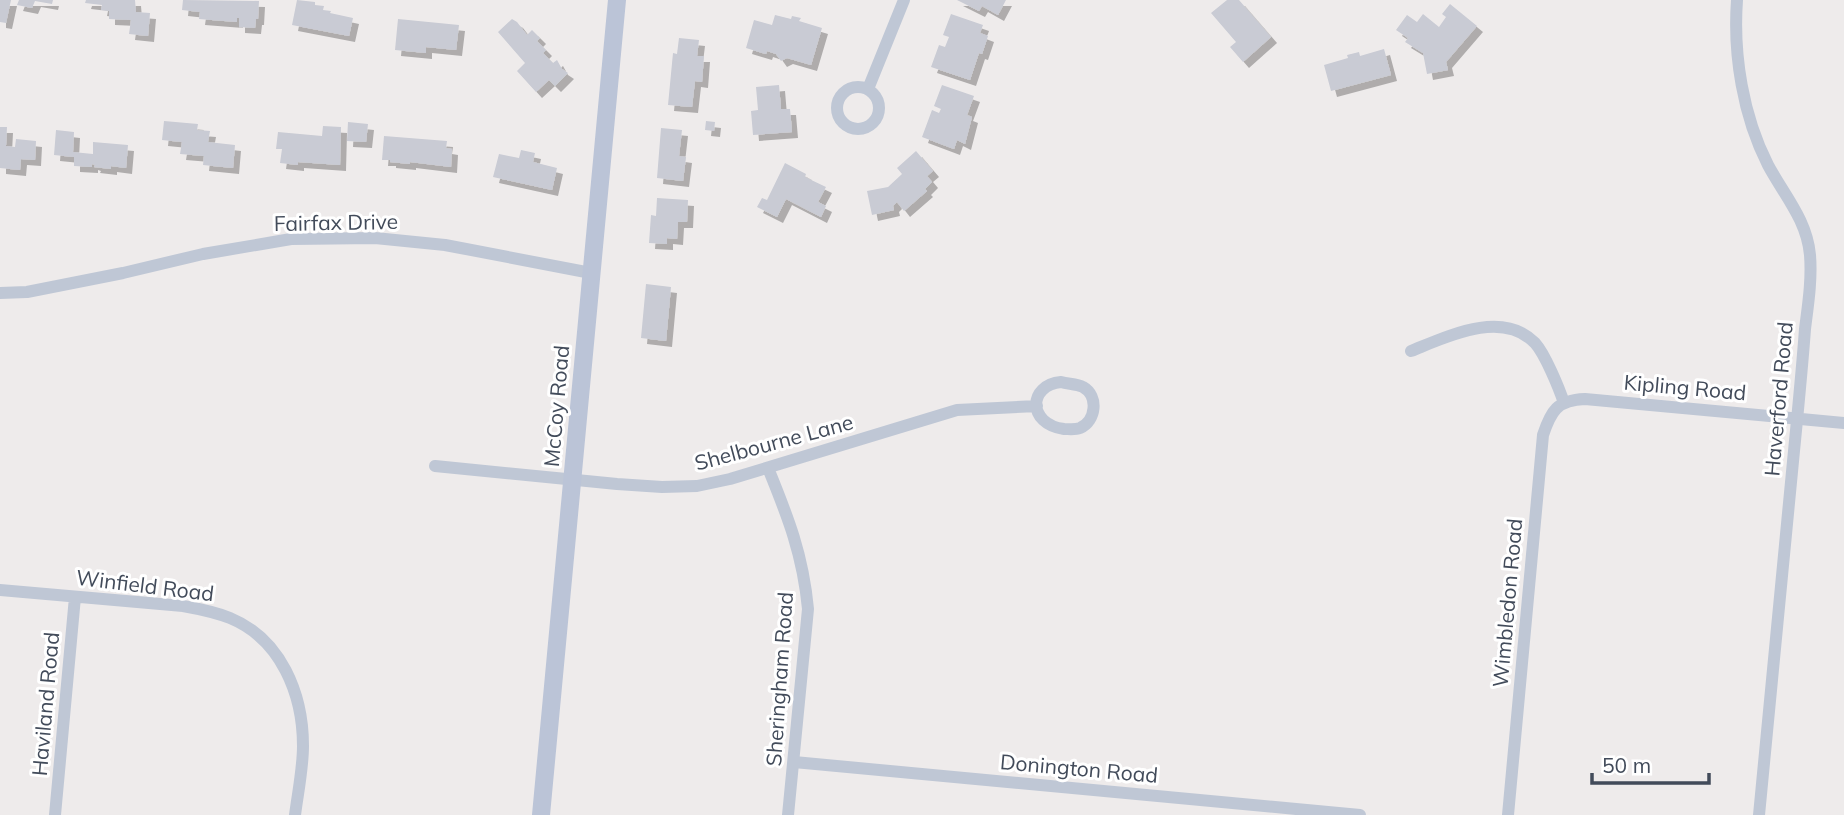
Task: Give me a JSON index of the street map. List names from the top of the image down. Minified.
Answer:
{"streets":{"main road":["McCoy Road"],"street":["Fairfax Drive","Kipling Road","Haverford Road","Shelbourne Lane","Winfield Road","Wimbledon Road","Sheringham Road","Haviland Road","Donington Road"]},"crossings":[["Fairfax Drive","McCoy Road"],["Kipling Road","Haverford Road"],["Kipling Road","Wimbledon Road"],["McCoy Road","Shelbourne Lane"],["Shelbourne Lane","Sheringham Road"],["Winfield Road","Haviland Road"],["Sheringham Road","Donington Road"]],"scale_bar":"50 m"}
